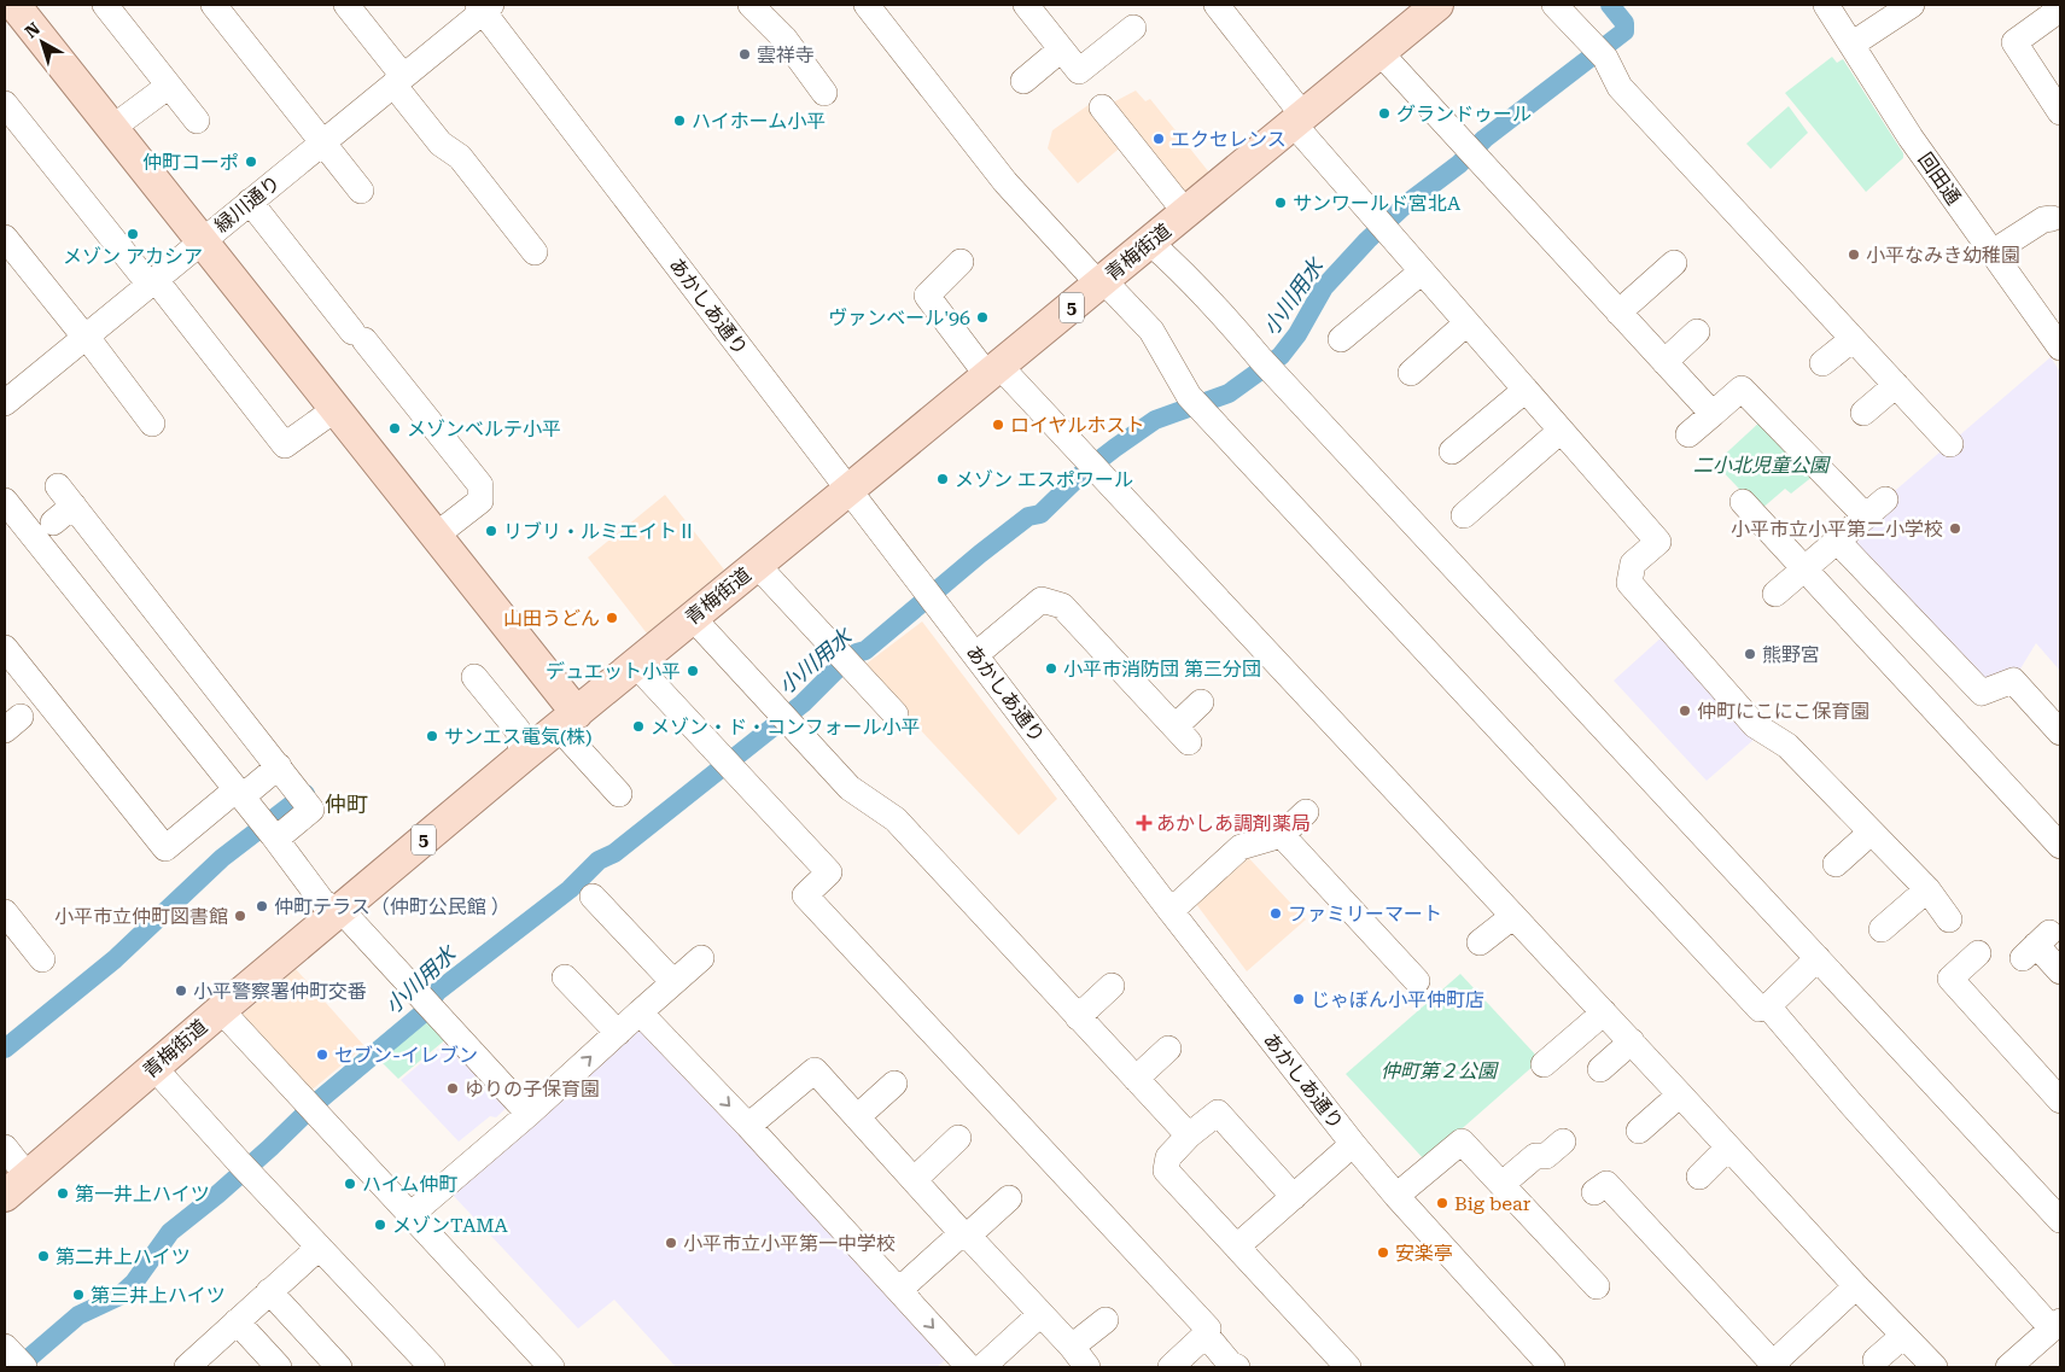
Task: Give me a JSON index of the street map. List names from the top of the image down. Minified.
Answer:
{"streets":{"main road":["青梅街道","5"],"street":["回田通","緑川通り","あかしあ通り"]},"crossings":[["緑川通り","あかしあ通り"],["青梅街道","あかしあ通り"]],"districts":["仲町"],"water":["小川用水"],"parks":["二小北児童公園","仲町第２公園"],"places":{"other":["雲祥寺","グランドゥール","ハイホーム小平","エクセレンス","仲町コーポ","サンワールド宮北A","メゾン アカシア","小平なみき幼稚園","ヴァンベール'96","ロイヤルホスト","メゾンベルテ小平","メゾン エスポワール","小平市立小平第二小学校","リブリ・ルミエイトⅡ","山田うどん","熊野宮","小平市消防団 第三分団","デュエット小平","仲町にこにこ保育園","メゾン・ド・コンフォール小平","サンエス電気(株)","仲町テラス（仲町公民館 ）","ファミリーマート","小平市立仲町図書館","小平警察署仲町交番","じゃぼん小平仲町店","セブン-イレブン","ゆりの子保育園","ハイム仲町","第一井上ハイツ","Big bear","メゾンTAMA","小平市立小平第一中学校","安楽亭","第二井上ハイツ","第三井上ハイツ"],"health":["あかしあ調剤薬局"]},"north":"top left"}
